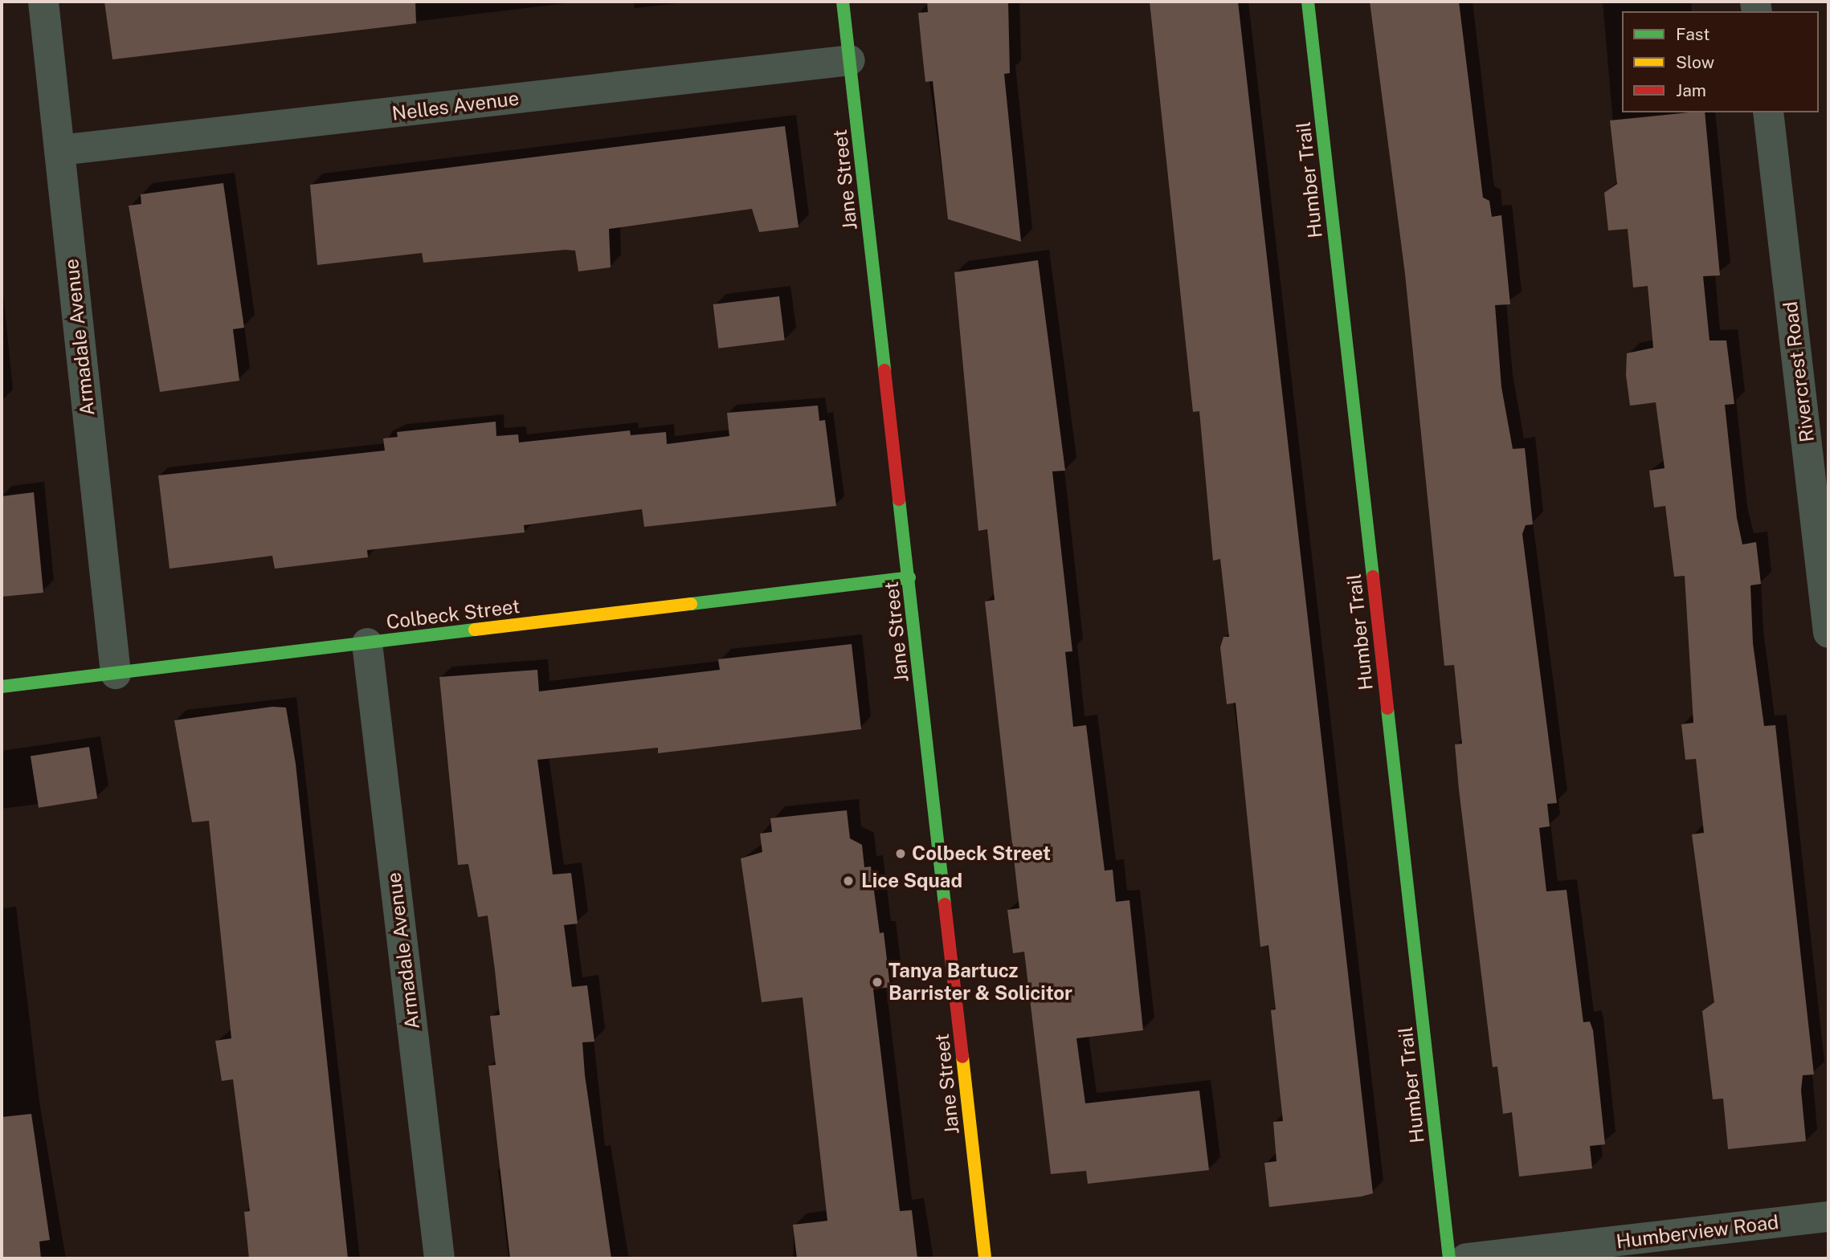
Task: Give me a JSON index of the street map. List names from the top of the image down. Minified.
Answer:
{"streets":{"street":["Nelles Avenue","Jane Street","Humber Trail","Armadale Avenue","Rivercrest Road","Colbeck Street","Humberview Road"]},"crossings":[["Nelles Avenue","Jane Street"],["Nelles Avenue","Armadale Avenue"],["Jane Street","Colbeck Street"],["Armadale Avenue","Colbeck Street"]],"places":["Colbeck Street","Lice Squad","Tanya Bartucz Barrister & Solicitor"],"legend":["Fast","Slow","Jam"]}
